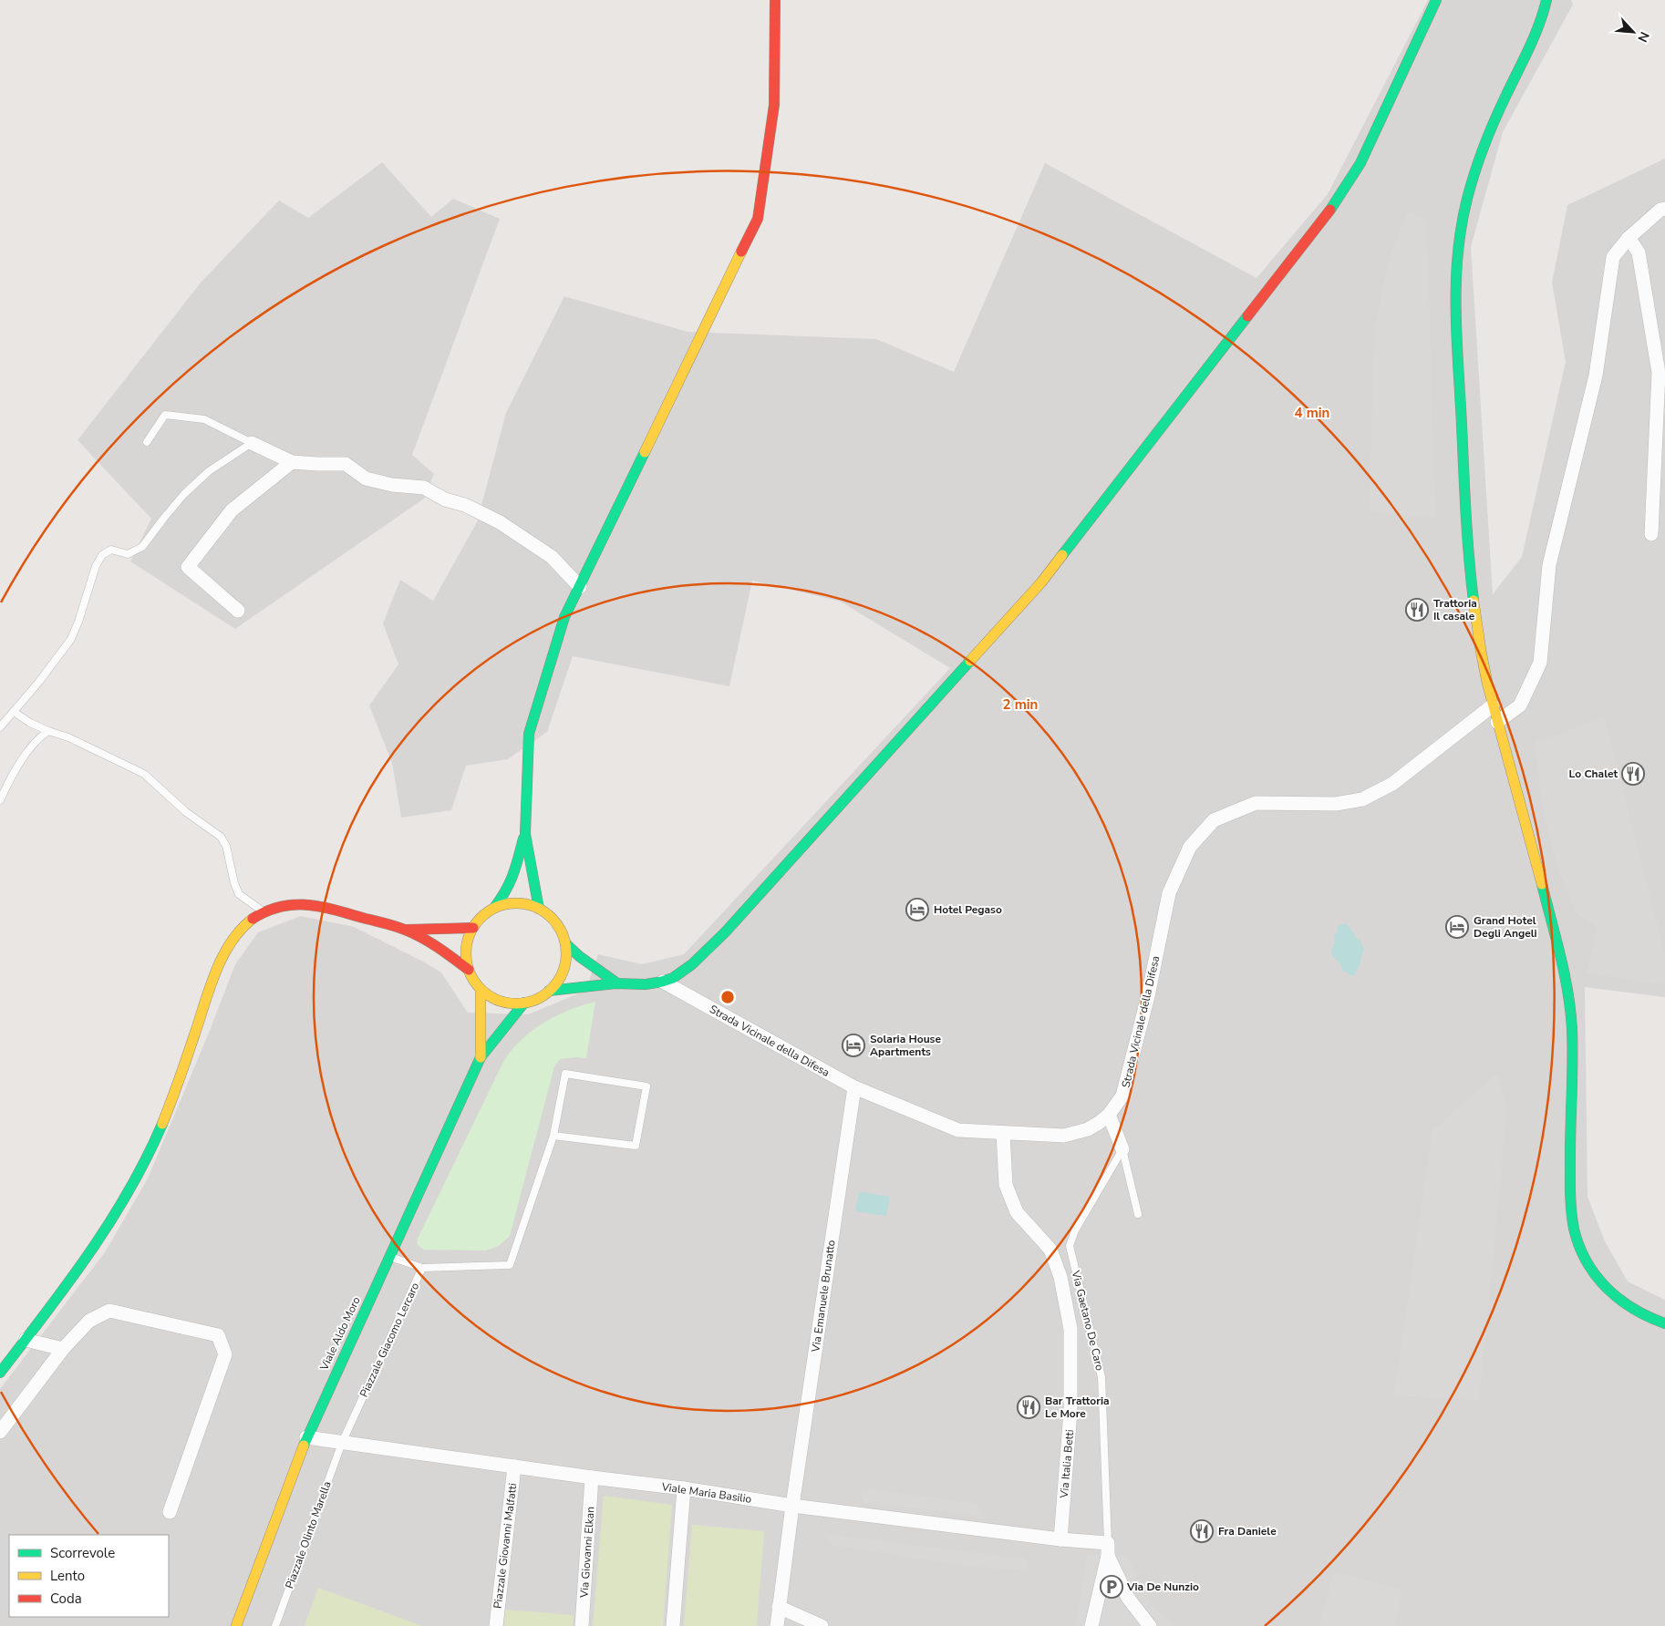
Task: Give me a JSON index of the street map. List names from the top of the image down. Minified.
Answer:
{"streets":{"main road":["Viale Aldo Moro"],"street":["Strada Vicinale della Difesa","Via Emanuele Brunatto","Via Italia Betti","Viale Maria Basilio","Piazzale Giovanni Malfatti","Via Giovanni Elkan"],"lane":["Via Gaetano De Caro","Piazzale Giacomo Lercaro","Piazzale Olinto Marella"]},"crossings":[["Strada Vicinale della Difesa","Via Emanuele Brunatto"],["Strada Vicinale della Difesa","Via Italia Betti"],["Via Emanuele Brunatto","Viale Maria Basilio"],["Via Gaetano De Caro","Viale Maria Basilio"],["Viale Aldo Moro","Piazzale Giacomo Lercaro"],["Viale Aldo Moro","Viale Maria Basilio"],["Piazzale Giacomo Lercaro","Viale Maria Basilio"],["Piazzale Giacomo Lercaro","Piazzale Olinto Marella"],["Via Italia Betti","Viale Maria Basilio"],["Viale Maria Basilio","Piazzale Olinto Marella"],["Viale Maria Basilio","Piazzale Giovanni Malfatti"],["Viale Maria Basilio","Via Giovanni Elkan"]],"places":{"restaurant":["Trattoria Il casale","Lo Chalet","Bar Trattoria Le More","Fra Daniele"],"hotel":["Hotel Pegaso","Grand Hotel Degli Angeli","Solaria House Apartments"],"parking":["Via De Nunzio"]},"legend":["Scorrevole","Lento","Coda"],"north":"bottom right","rings":["4 min","2 min"]}
